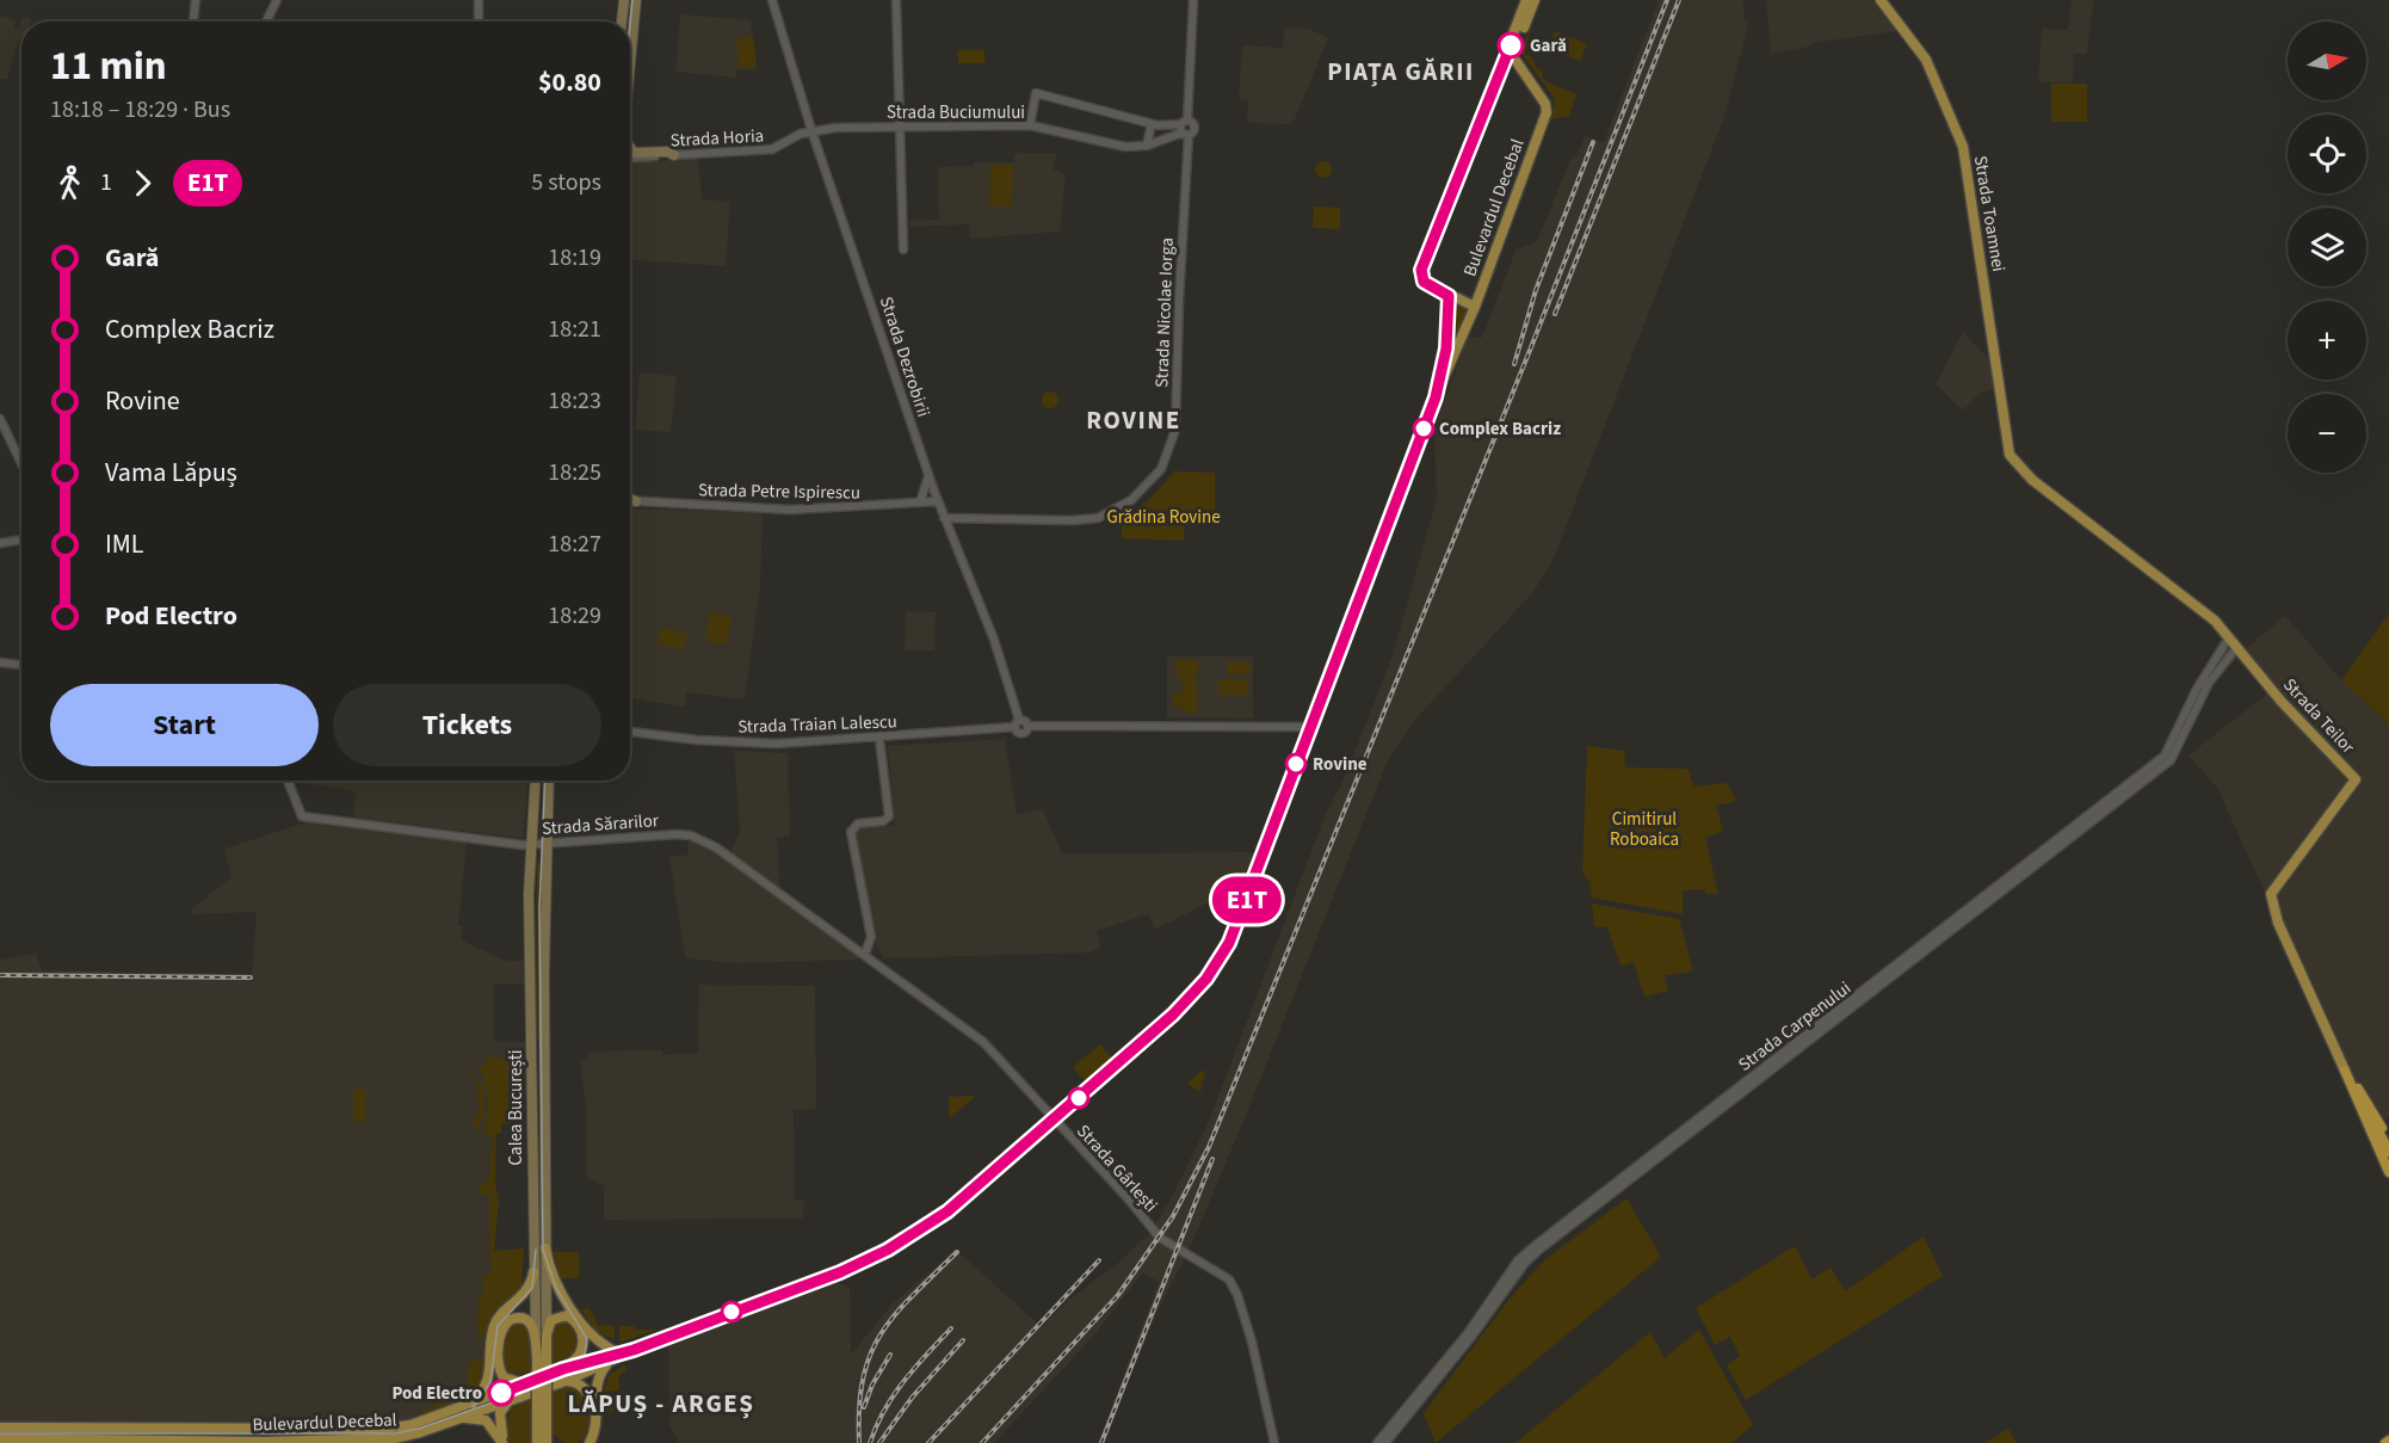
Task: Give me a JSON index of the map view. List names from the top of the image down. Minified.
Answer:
{"streets":{"main road":["Bulevardul Decebal","Strada Toamnei","Strada Teilor","Calea București"],"street":["Strada Buciumului","Strada Horia","Strada Nicolae Iorga","Strada Dezrobirii","Strada Petre Ispirescu","Strada Traian Lalescu","Strada Sărarilor","Strada Carpenului","Strada Gârlești"]},"crossings":[["Strada Buciumului","Strada Horia"],["Strada Buciumului","Strada Nicolae Iorga"],["Strada Buciumului","Strada Dezrobirii"],["Strada Horia","Strada Dezrobirii"],["Bulevardul Decebal","Strada Gârlești"],["Strada Toamnei","Strada Teilor"],["Strada Nicolae Iorga","Strada Dezrobirii"],["Strada Dezrobirii","Strada Petre Ispirescu"],["Strada Dezrobirii","Strada Traian Lalescu"],["Strada Teilor","Strada Carpenului"],["Strada Sărarilor","Calea București"],["Strada Sărarilor","Strada Gârlești"]],"districts":["PIAȚA GĂRII","ROVINE","LĂPUȘ - ARGEȘ"],"parks":["Grădina Rovine","Cimitirul Roboaica"],"places":["Gară","Complex Bacriz","Rovine","Pod Electro"],"lines":["bus line E1T"],"north":"right","page":{"on_map":"E1T","map_buttons":["+","−"],"heading":["11 min","18:18 – 18:29 · Bus","$0.80"],"legs":["1","E1T","5 stops"],"list":[{"name":"Gară","value":"18:19"},{"name":"Complex Bacriz","value":"18:21"},{"name":"Rovine","value":"18:23"},{"name":"Vama Lăpuș","value":"18:25"},{"name":"IML","value":"18:27"},{"name":"Pod Electro","value":"18:29"}],"buttons":["Start","Tickets"]}}
